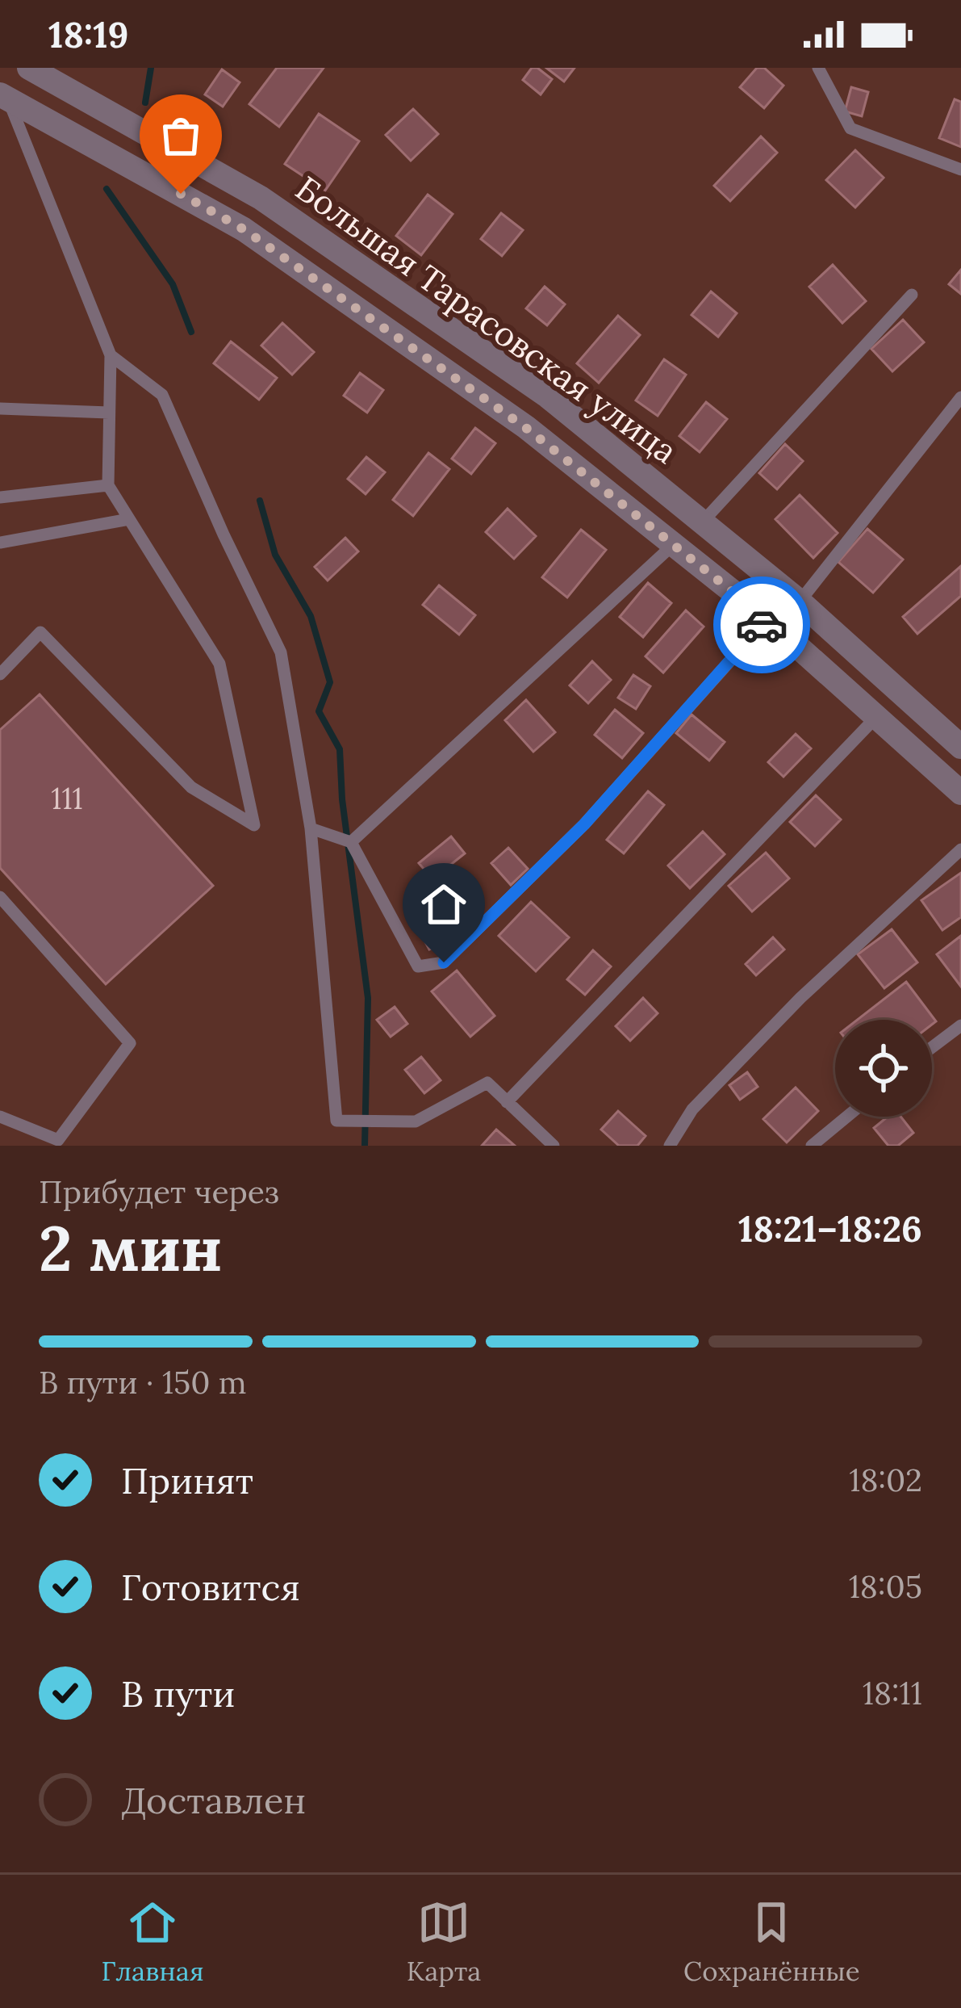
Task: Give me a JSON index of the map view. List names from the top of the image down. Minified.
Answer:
{"streets":{"street":["Большая Тарасовская улица"]},"house_numbers":["111"],"page":{"status":"18:19","heading":["2 мин","Прибудет через","18:21–18:26"],"bar":"В пути · 150 m","list":[["Принят","18:02"],["Готовится","18:05"],["В пути","18:11"],"Доставлен"],"tabs":["Главная","Карта","Сохранённые"]}}
